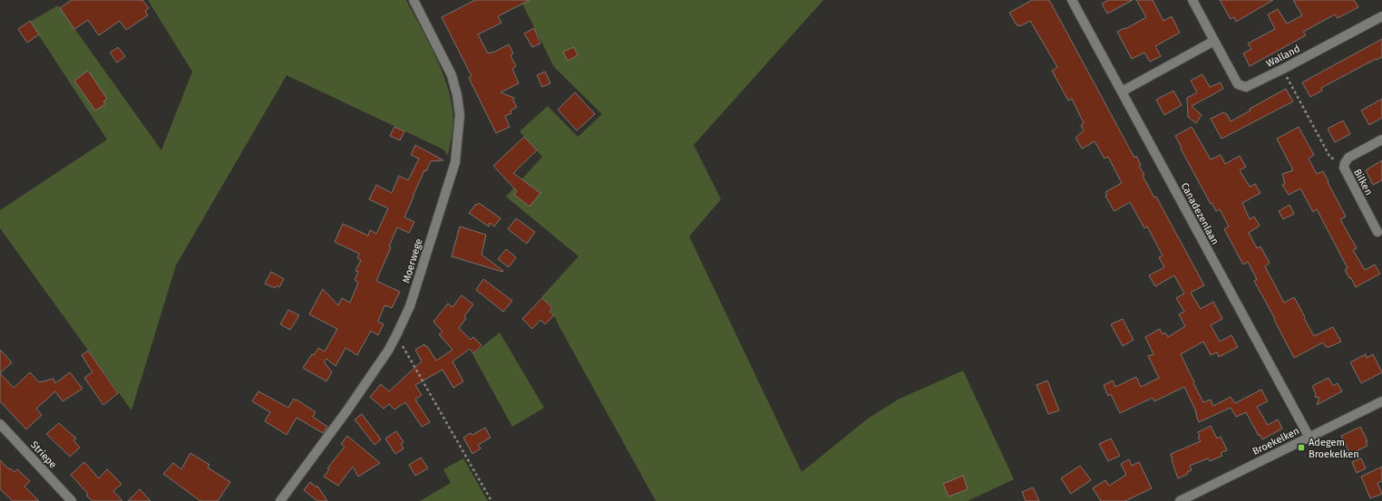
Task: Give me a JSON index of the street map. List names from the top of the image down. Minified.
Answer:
{"streets":{"street":["Walland","Bilken","Canadezenlaan","Moerwege","Broekelken","Striepe"]},"crossings":[["Canadezenlaan","Broekelken"]],"places":{"transit":["Adegem Broekelken"]}}
